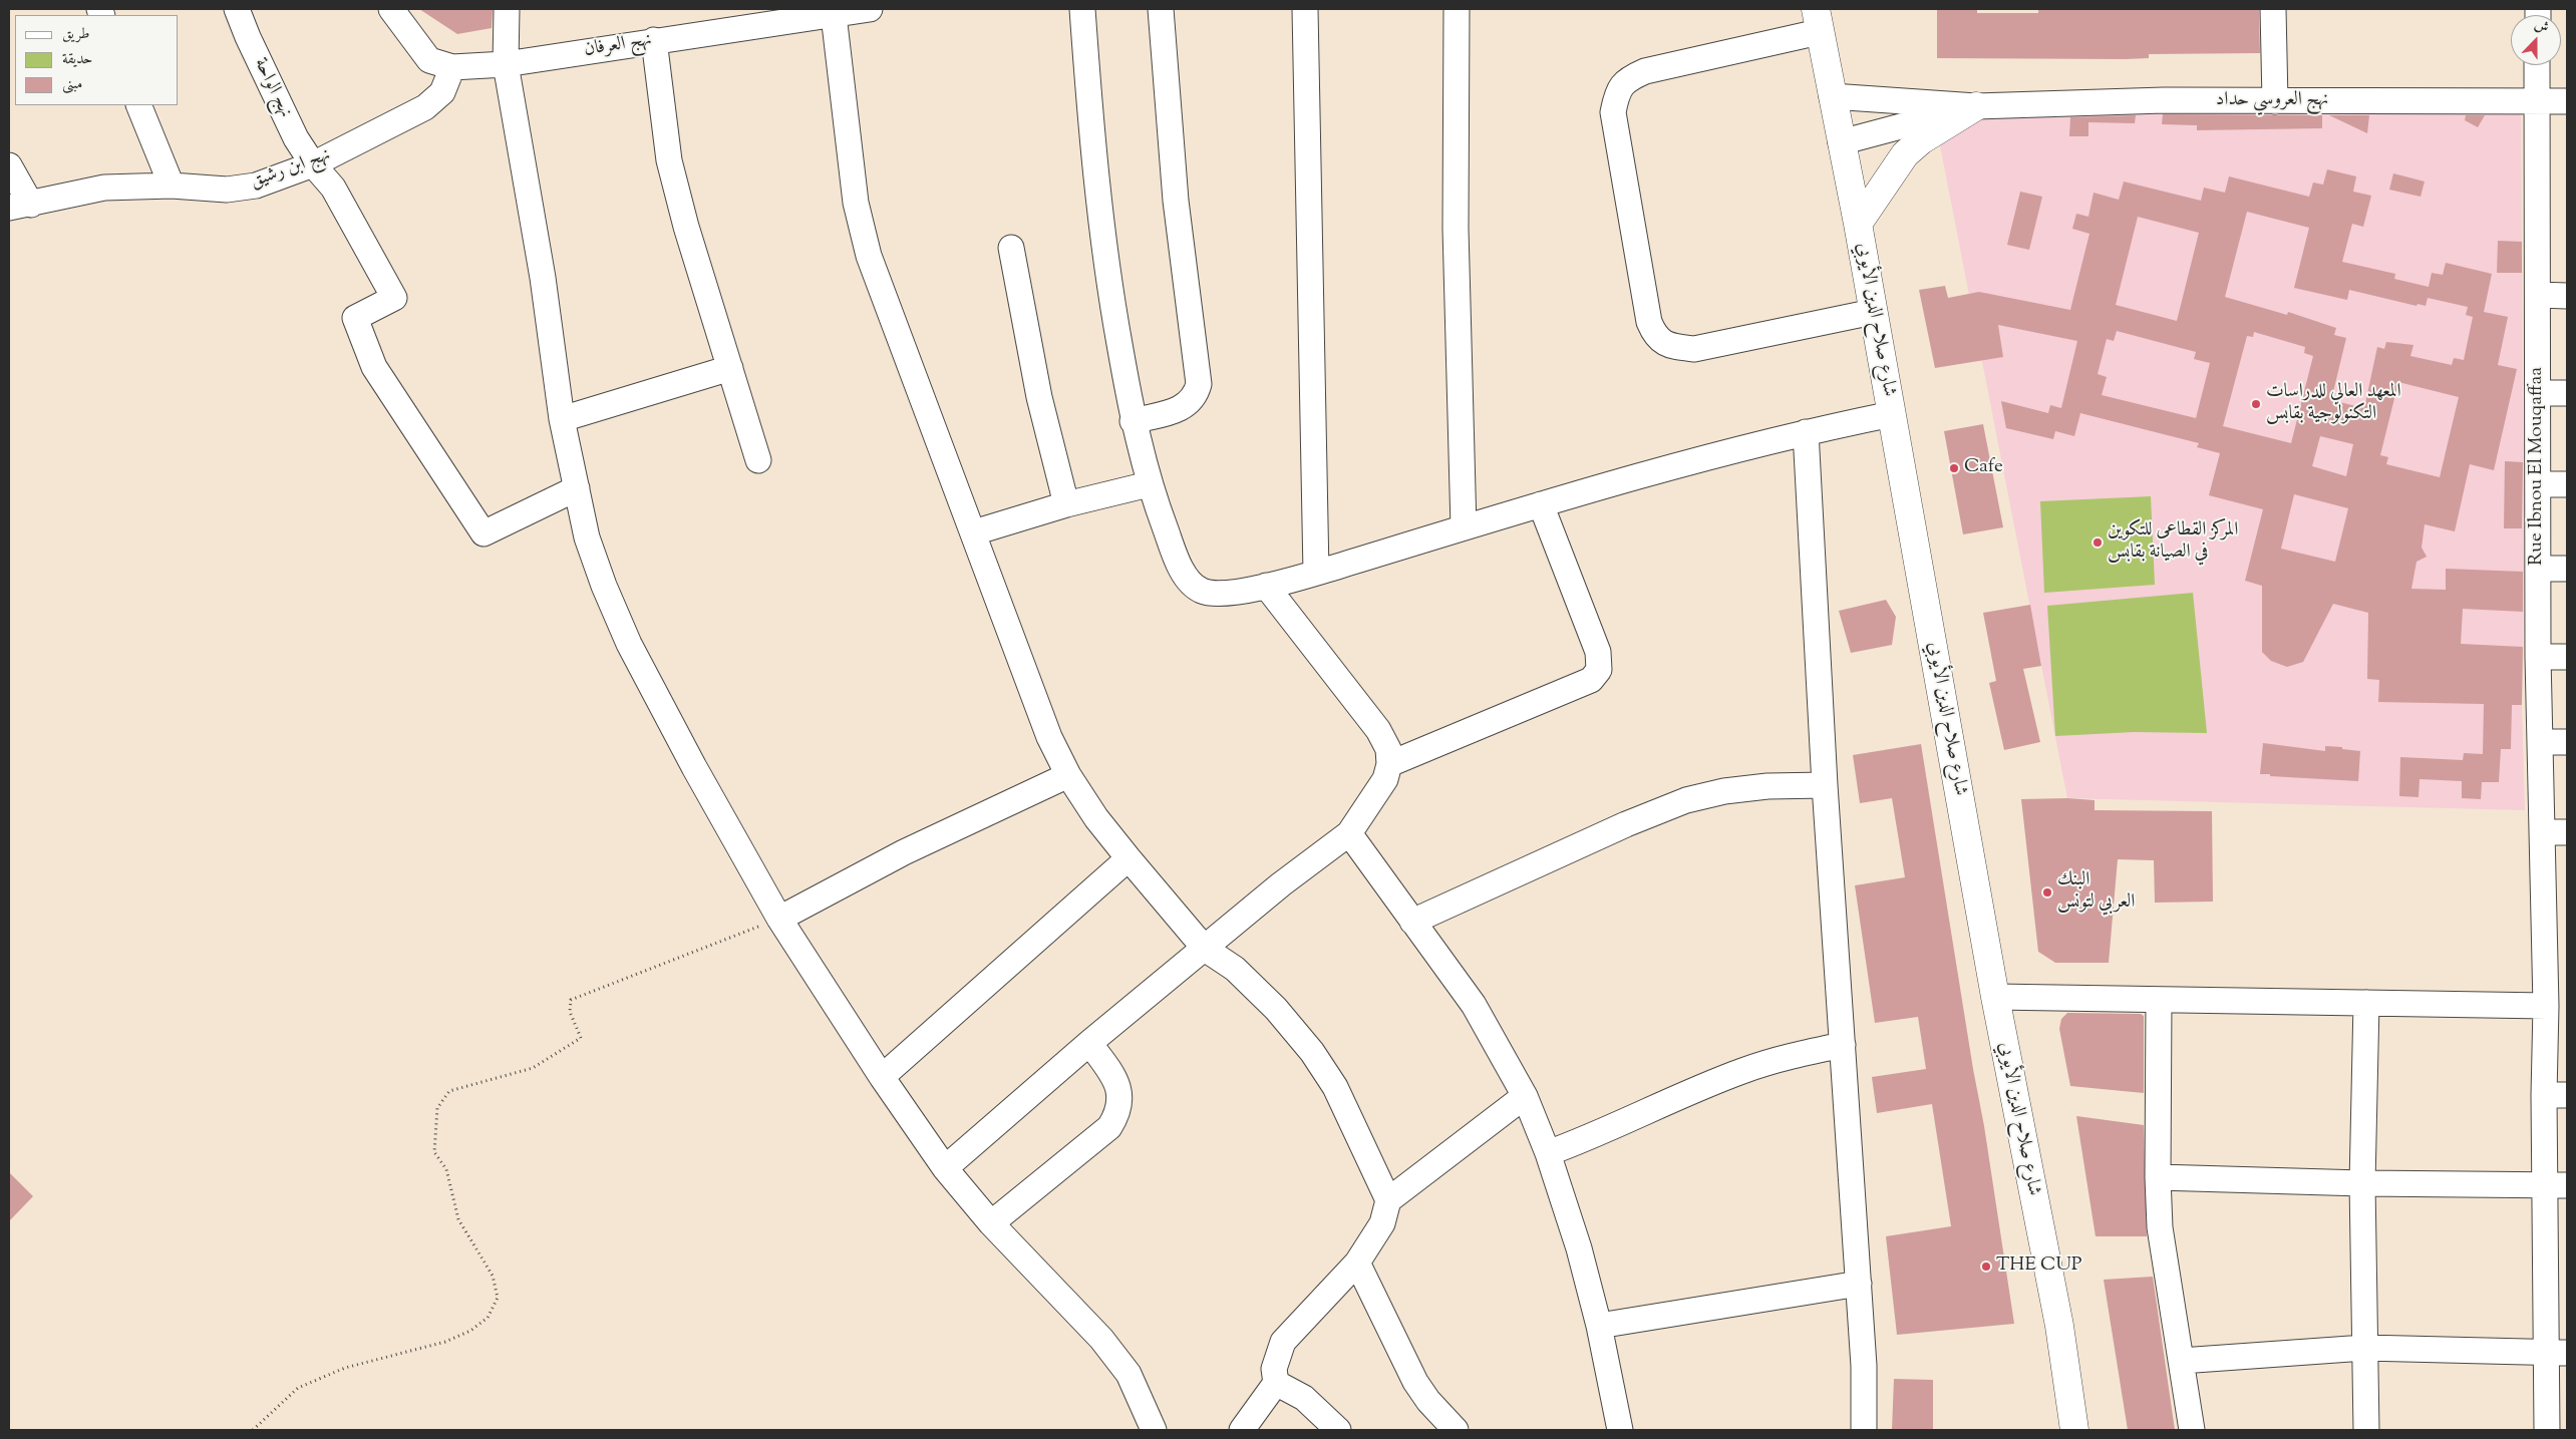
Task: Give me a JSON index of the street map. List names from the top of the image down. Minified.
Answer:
{"streets":{"main road":["شارع صلاح الدين الأيوبي"],"street":["نهج العرفان","نهج الواحة","نهج العروسي حداد","نهج ابن رشيق","Rue Ibnou El Mouqaffaa"]},"crossings":[["نهج العرفان","نهج ابن رشيق"],["نهج الواحة","نهج ابن رشيق"],["نهج العروسي حداد","Rue Ibnou El Mouqaffaa"]],"places":["المعهد العالي للدراسات التكنولوجية بقابس","Cafe","المركز القطاعى للتكوين في الصيانة بقابس","البنك العربي لتونس","THE CUP"],"legend":["طريق","حديقة","مبنى"],"north":"top"}
